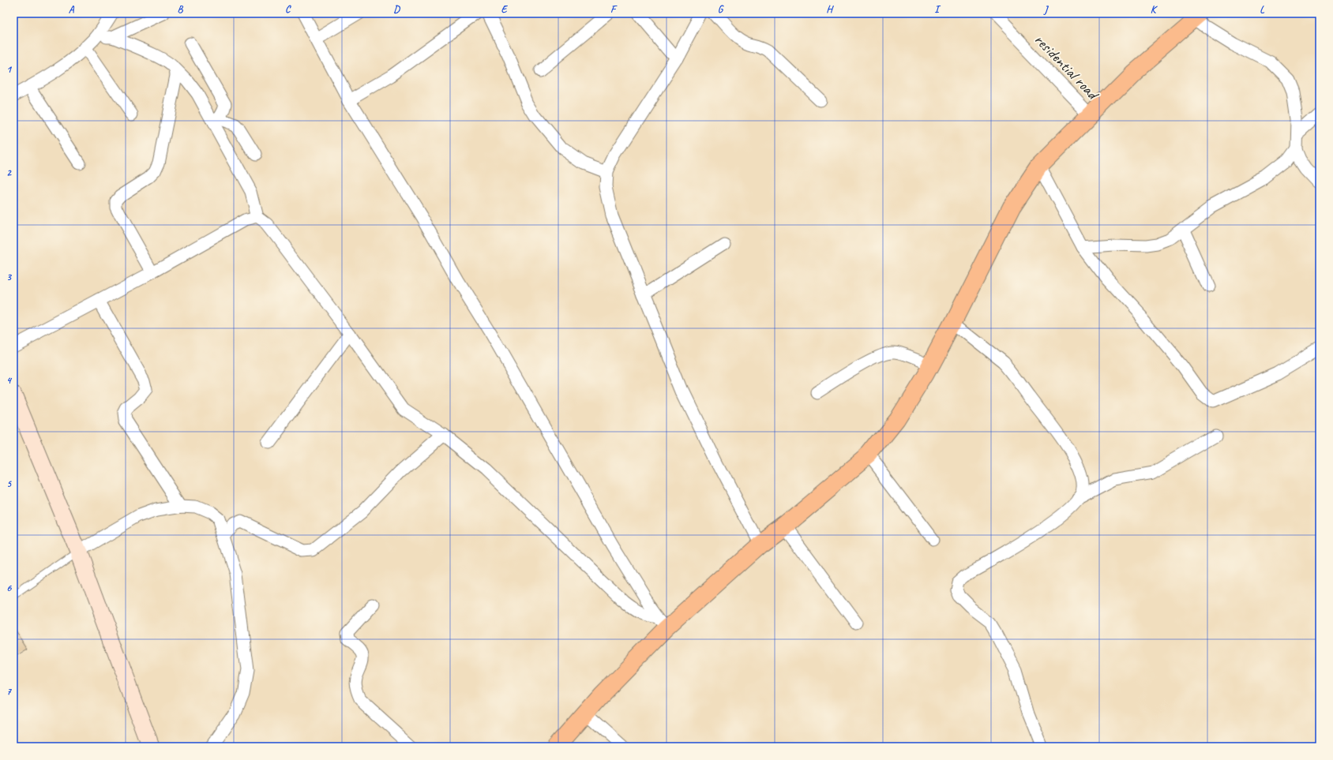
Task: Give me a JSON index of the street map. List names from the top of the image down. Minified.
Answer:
{"streets":{"street":["residential road"]},"grid":{"columns":["A","B","C","D","E","F","G","H","I","J","K","L"],"rows":["1","2","3","4","5","6","7"]}}
